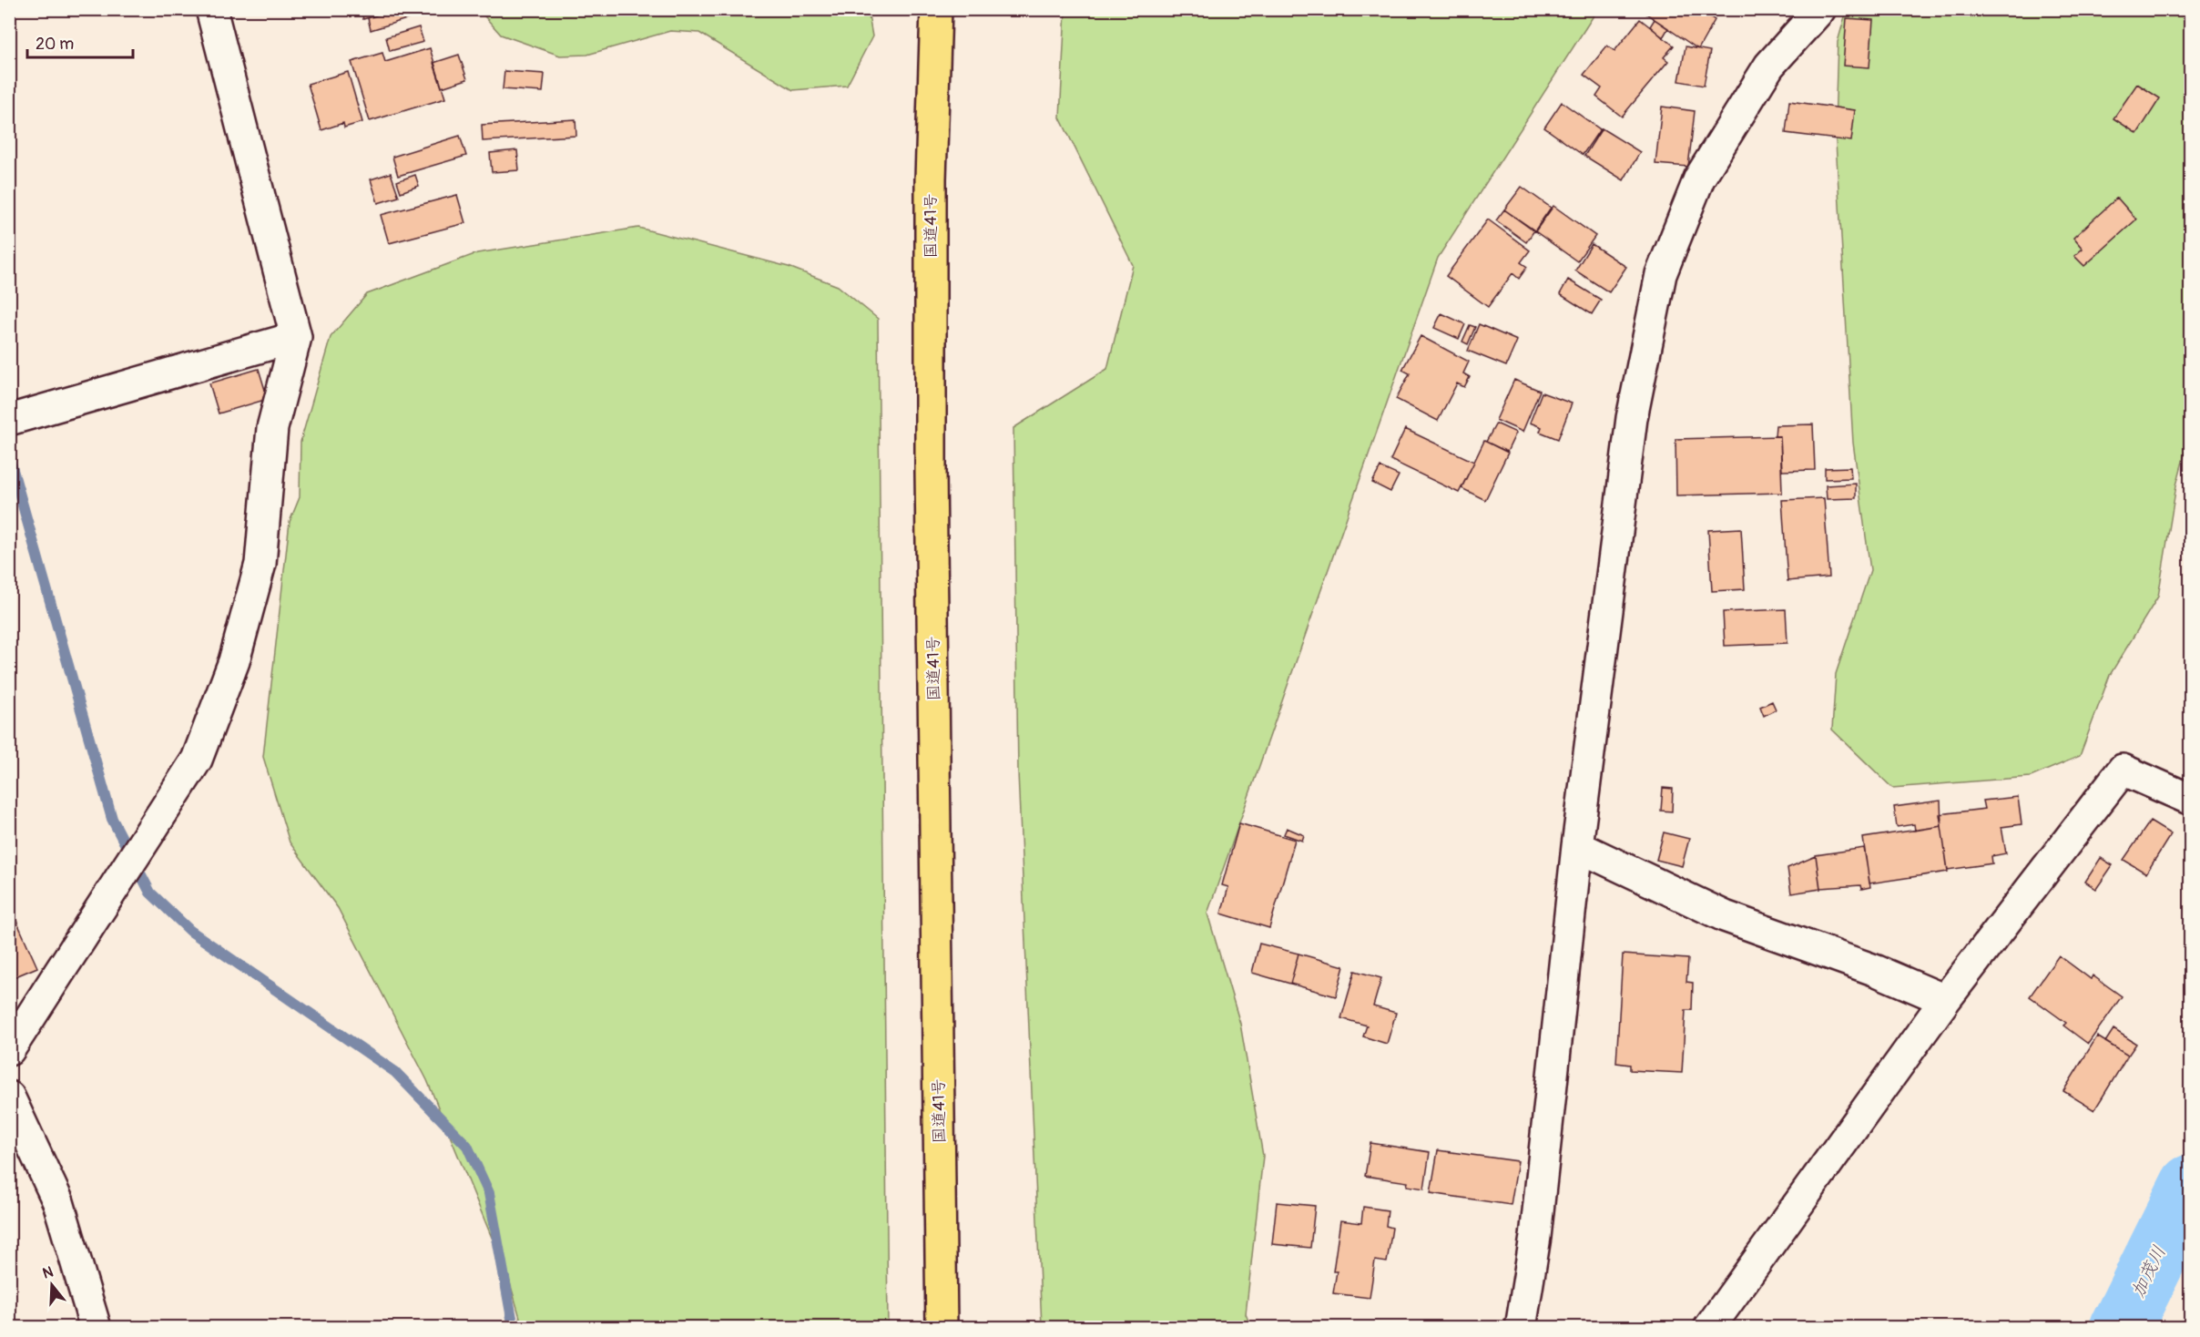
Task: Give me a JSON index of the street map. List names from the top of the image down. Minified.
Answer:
{"streets":{"highway":["国道41号"]},"water":["加茂川"],"scale_bar":"20 m","north":"top"}
